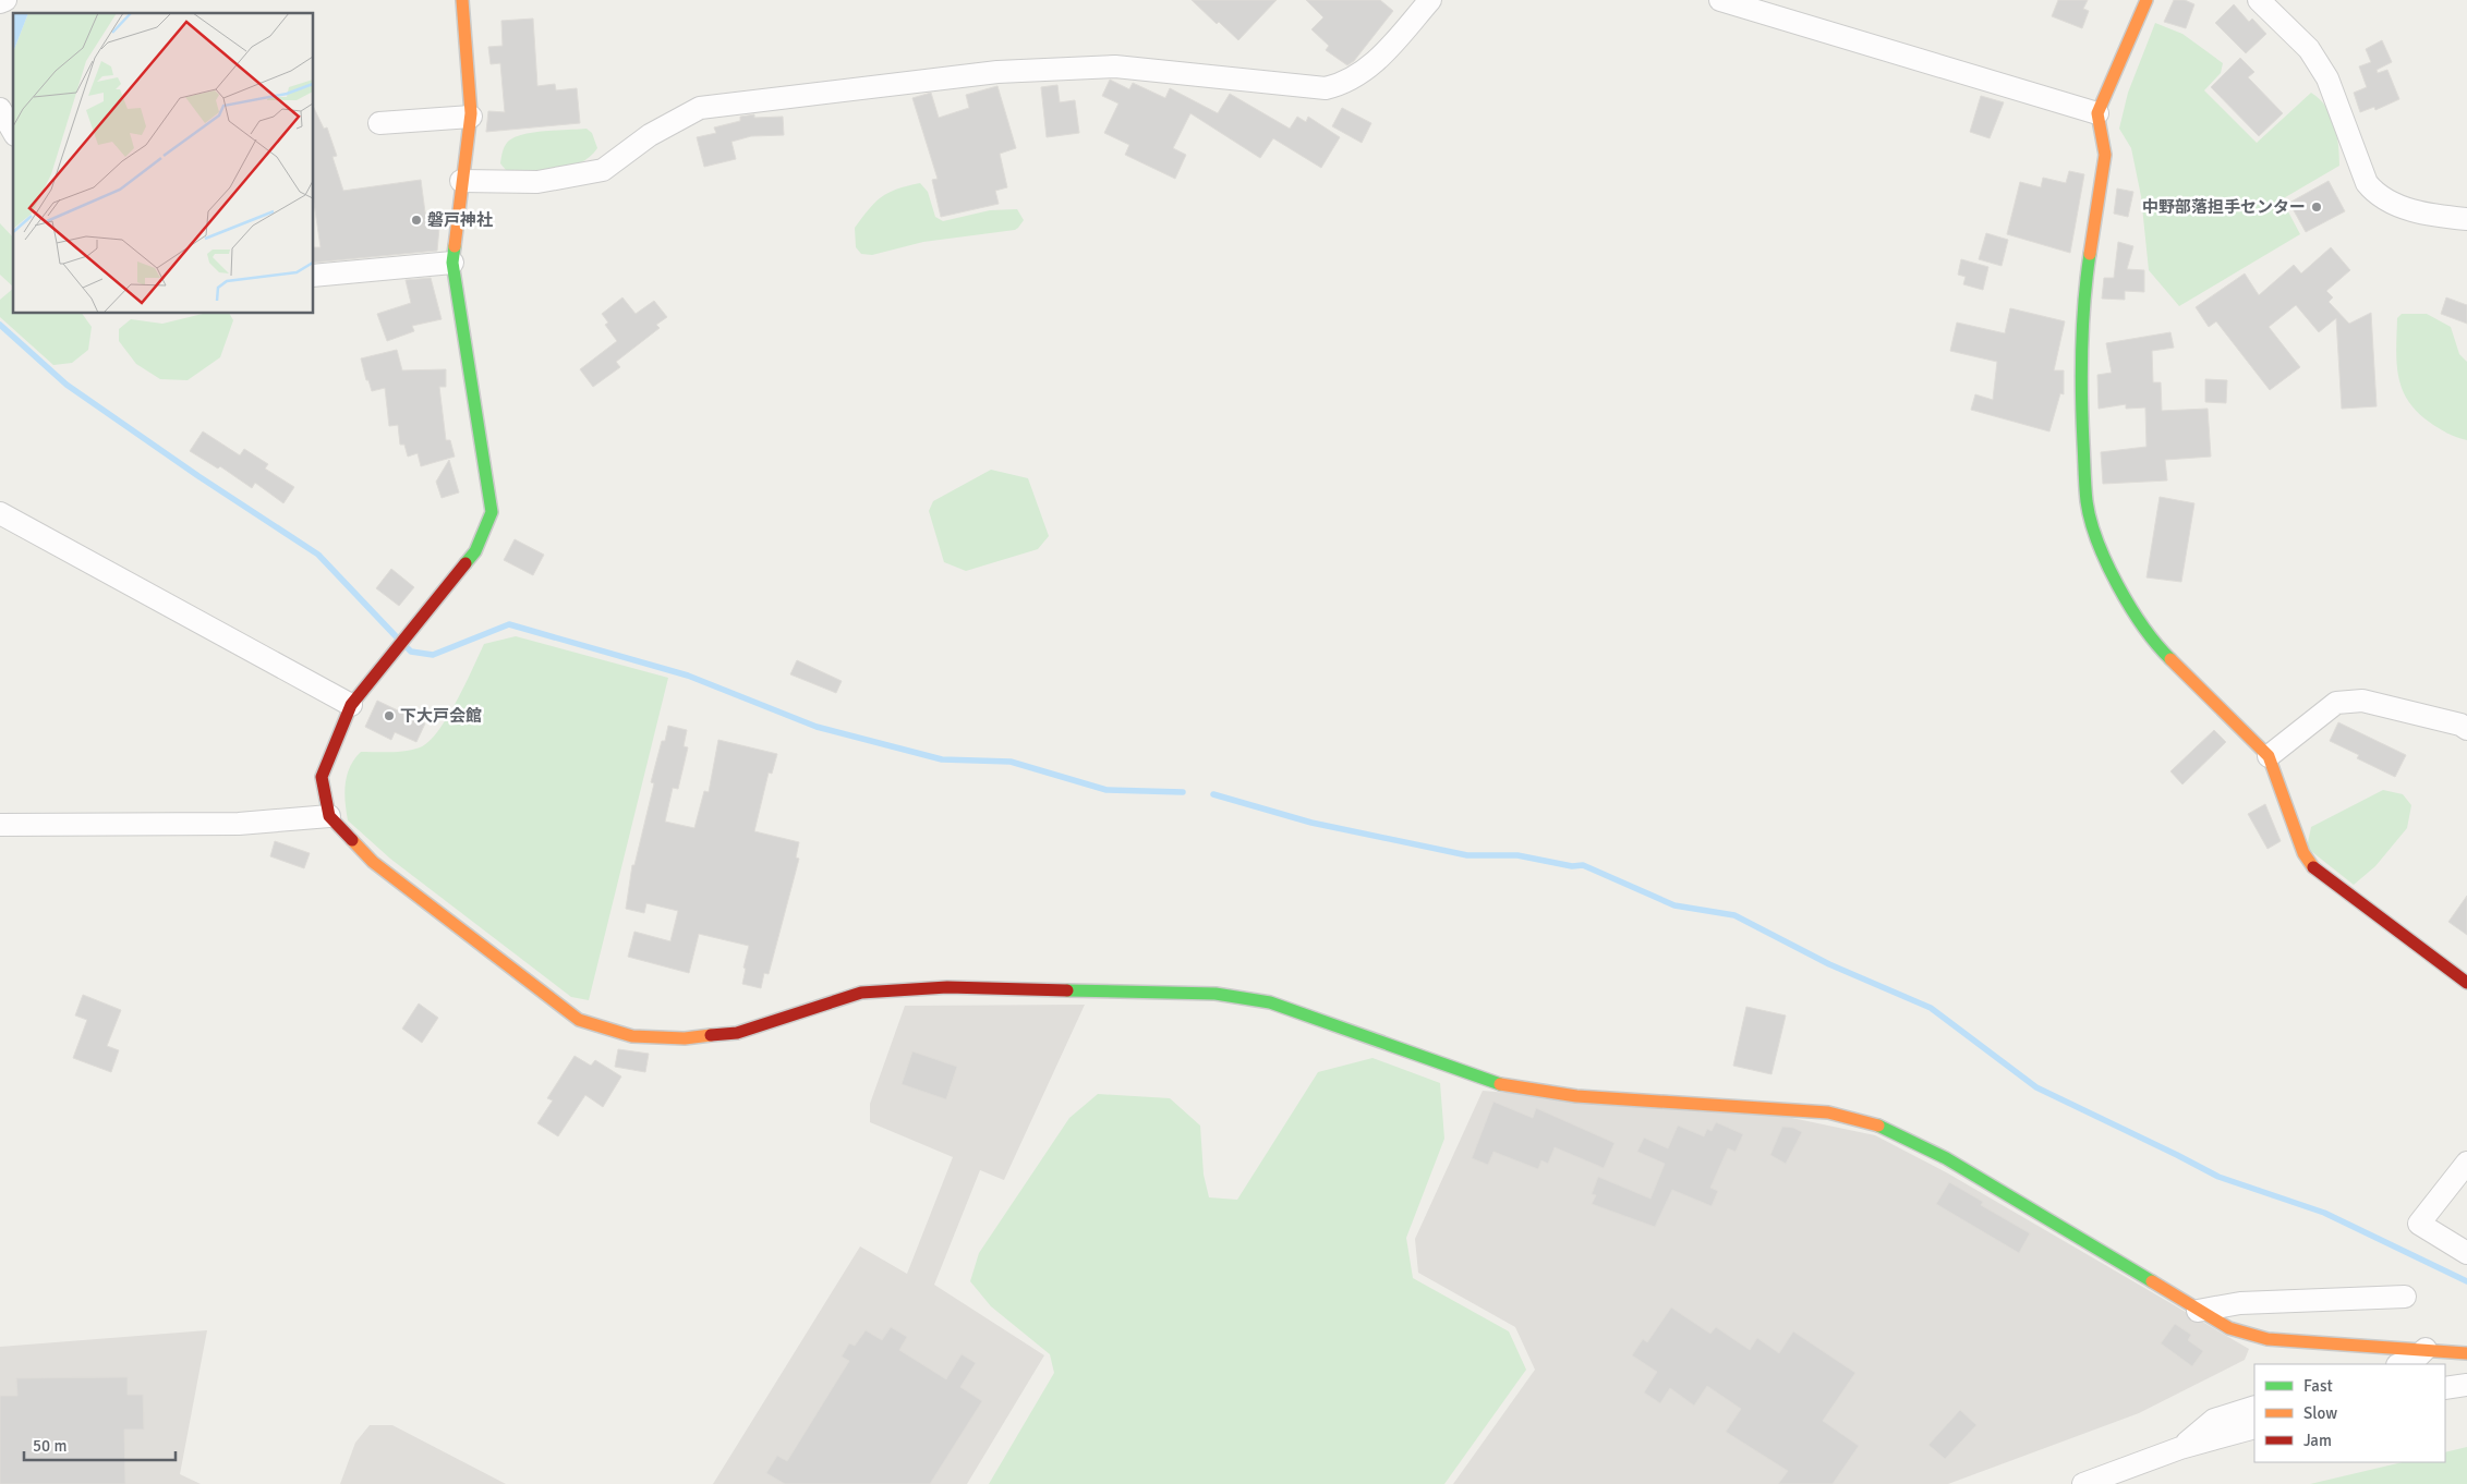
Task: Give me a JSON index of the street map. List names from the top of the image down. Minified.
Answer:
{"places":["中野部落担手センター","磐戸神社","下大戸会館"],"legend":["Fast","Slow","Jam"],"scale_bar":"50 m"}
